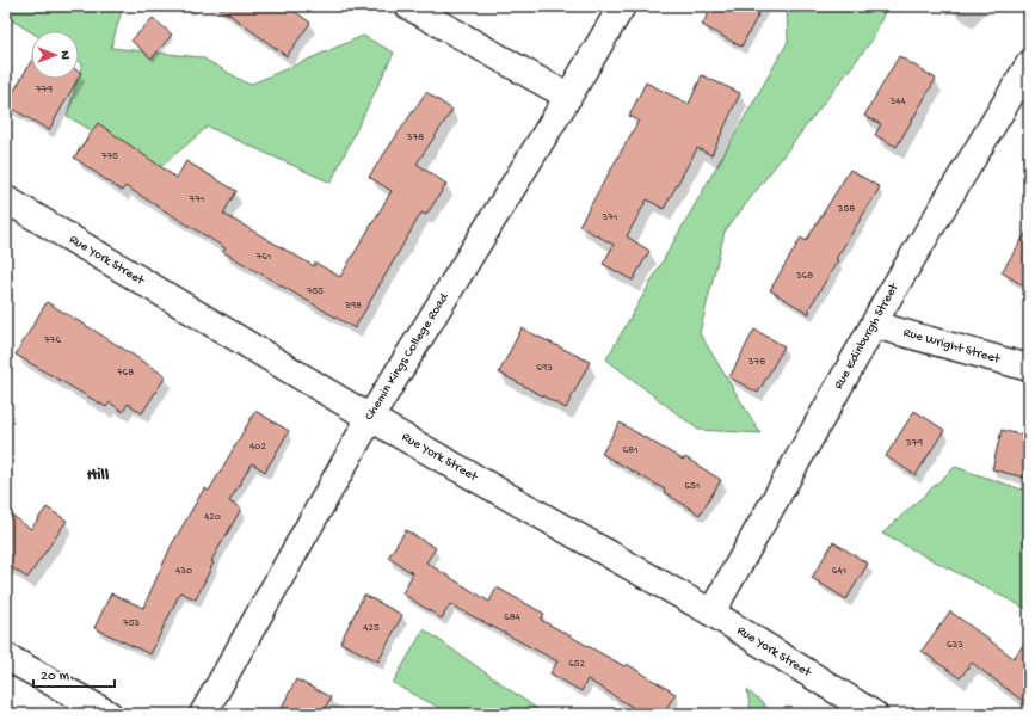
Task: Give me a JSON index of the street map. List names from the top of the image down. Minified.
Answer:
{"streets":{"street":["Rue York Street","Rue Edinburgh Street","Rue Wright Street","Chemin Kings College Road"]},"crossings":[["Rue York Street","Rue Edinburgh Street"],["Rue York Street","Chemin Kings College Road"],["Rue Edinburgh Street","Rue Wright Street"]],"districts":["Hill"],"house_numbers":["779","344","378","775","771","358","371","761","368","755","398","776","378","693","768","379","402","681","651","420","430","641","684","753","425","633","652"],"scale_bar":"20 m","north":"right"}
